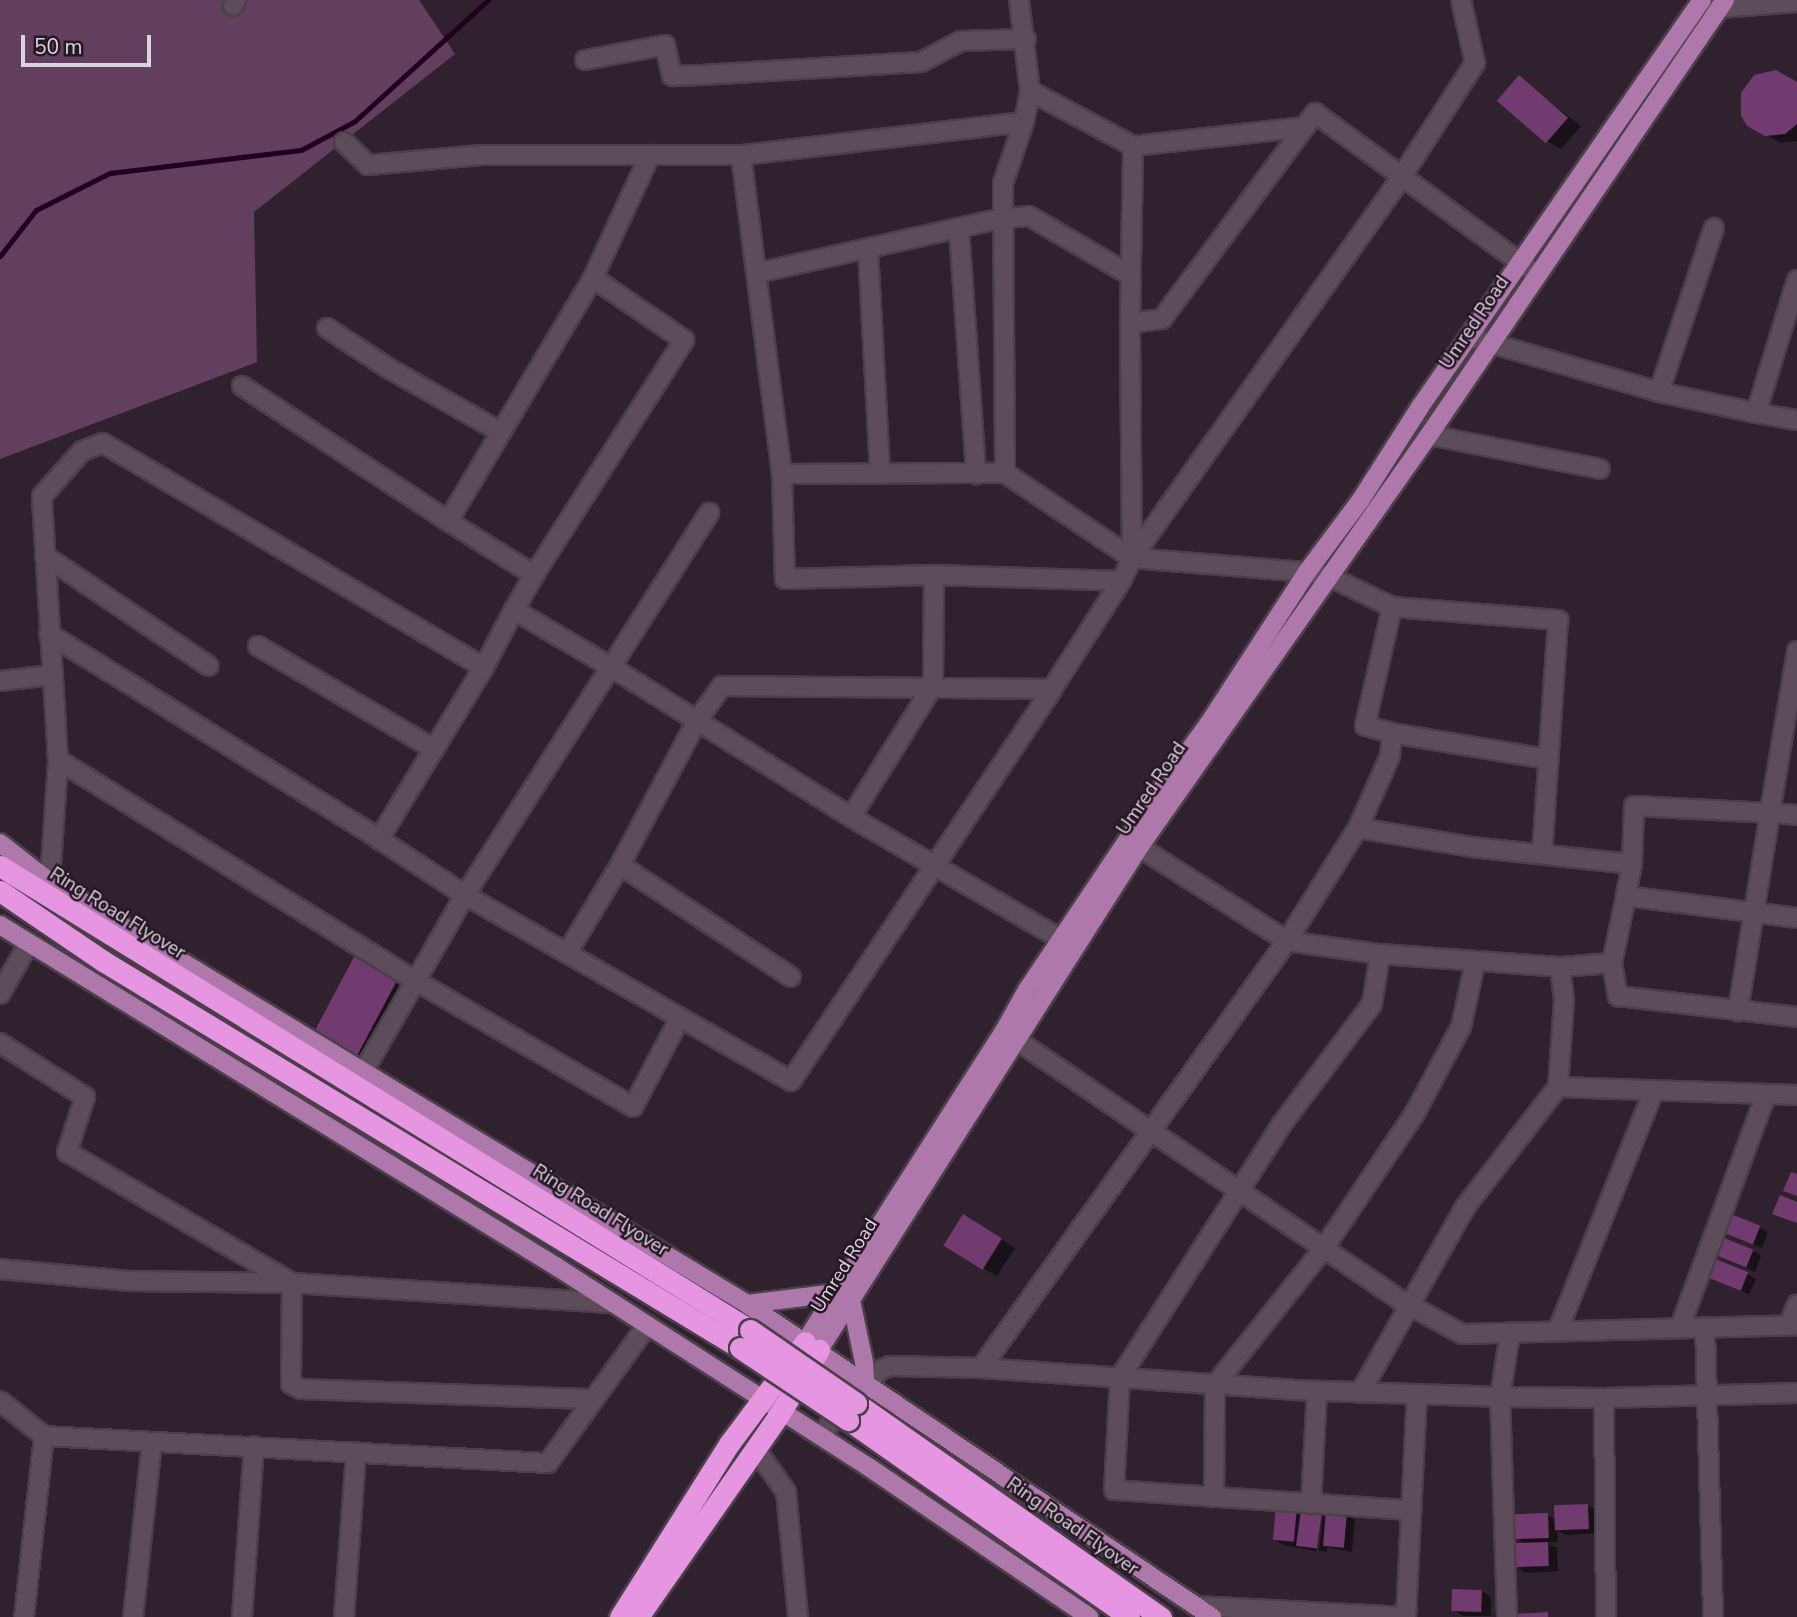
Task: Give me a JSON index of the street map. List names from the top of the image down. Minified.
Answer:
{"streets":{"highway":["Ring Road Flyover"],"main road":["Umred Road"]},"scale_bar":"50 m"}
